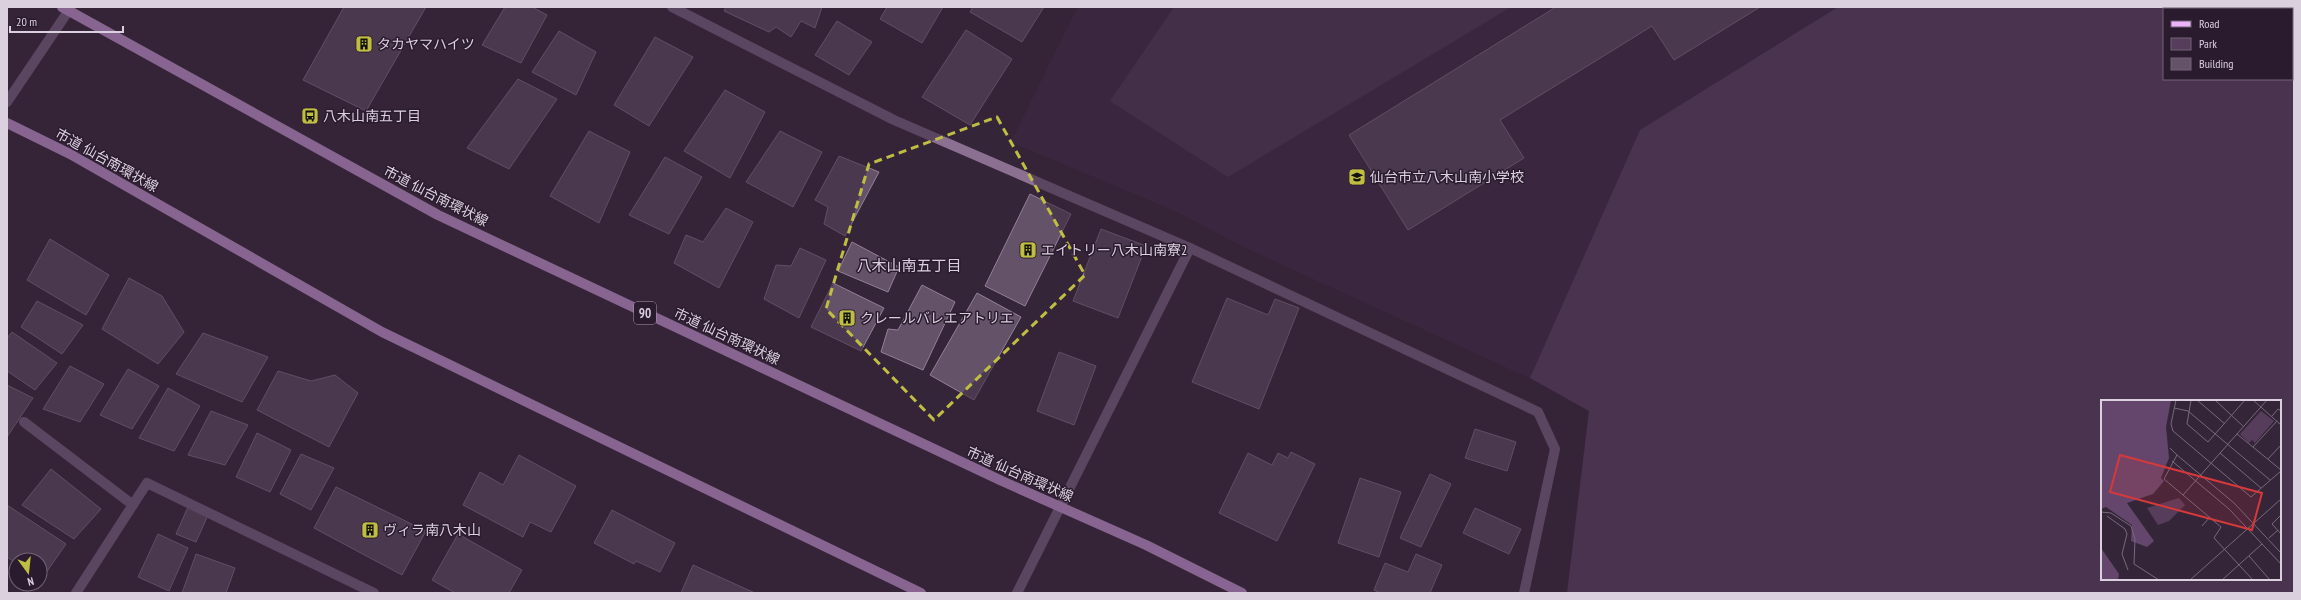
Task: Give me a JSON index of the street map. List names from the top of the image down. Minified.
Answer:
{"streets":{"main road":["市道 仙台南環状線","90"]},"districts":["八木山南五丁目"],"places":{"building":["タカヤマハイツ","エイトリー八木山南寮2","クレールバレエアトリエ","ヴィラ南八木山"],"bus stop":["八木山南五丁目"],"school or university":["仙台市立八木山南小学校"]},"legend":["Road","Park","Building"],"scale_bar":"20 m","north":"bottom"}
